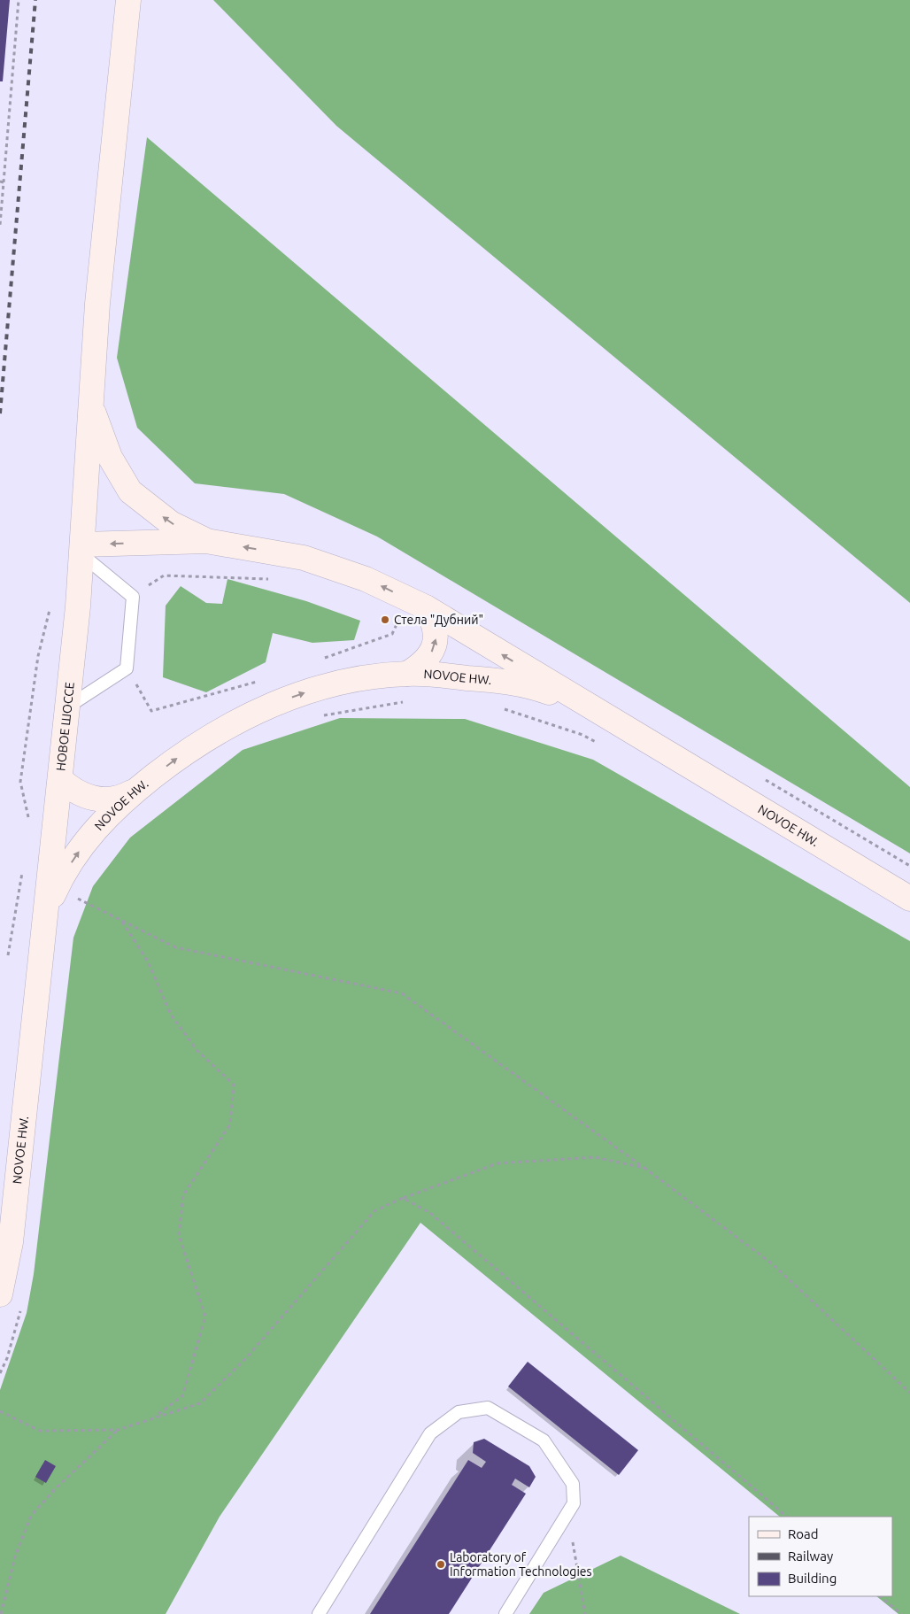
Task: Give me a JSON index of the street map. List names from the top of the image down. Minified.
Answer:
{"streets":{"main road":["NOVOE HW.","НОВОЕ ШОССЕ"]},"crossings":[["NOVOE HW.","НОВОЕ ШОССЕ"]],"places":["Стела \"Дубний\"","Laboratory of Information Technologies"],"legend":["Road","Railway","Building"]}
